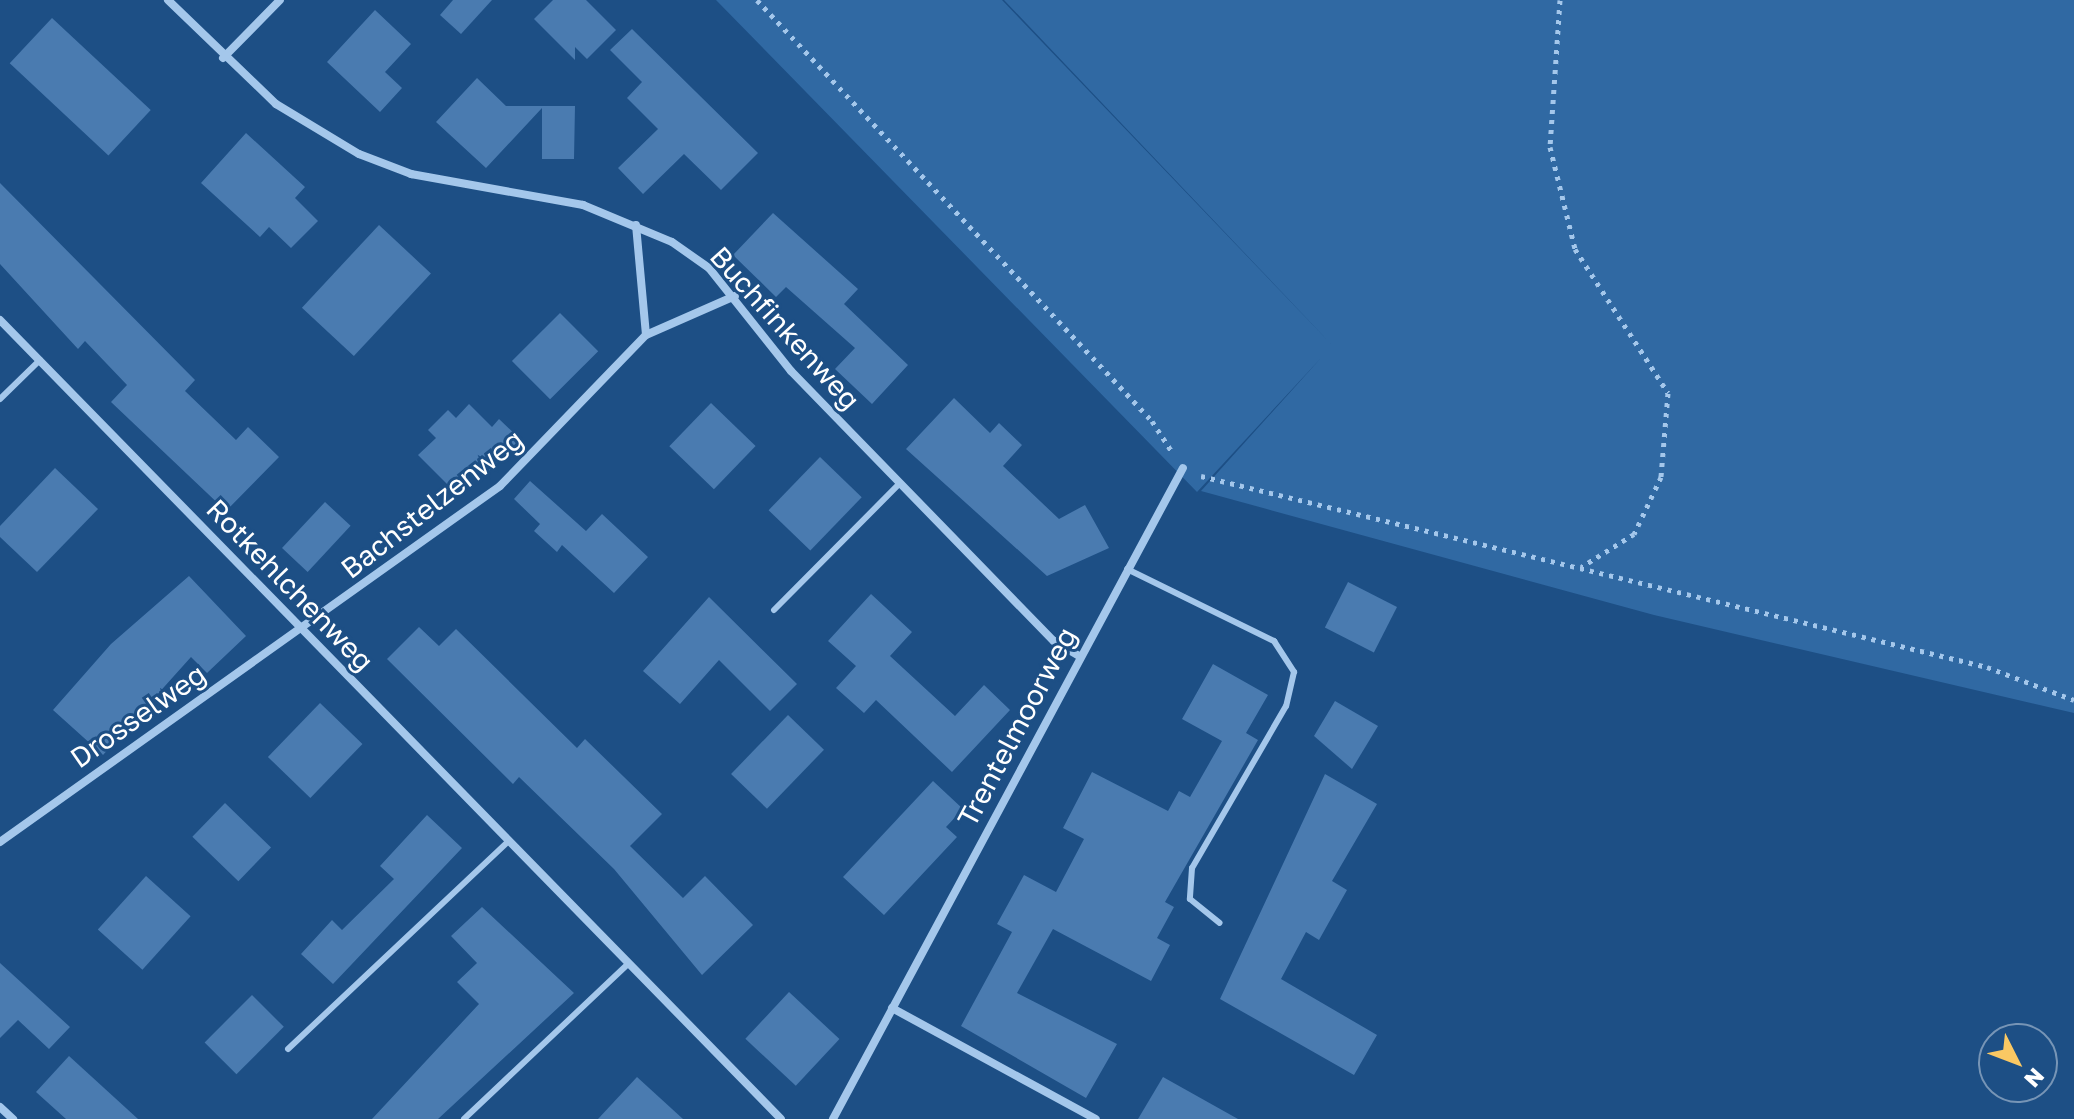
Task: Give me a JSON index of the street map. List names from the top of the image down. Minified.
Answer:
{"streets":{"street":["Buchfinkenweg","Bachstelzenweg","Rotkehlchenweg","Drosselweg","Trentelmoorweg"]},"crossings":[["Buchfinkenweg","Bachstelzenweg"],["Buchfinkenweg","Trentelmoorweg"],["Bachstelzenweg","Rotkehlchenweg"],["Bachstelzenweg","Drosselweg"],["Rotkehlchenweg","Drosselweg"]],"north":"bottom right"}
